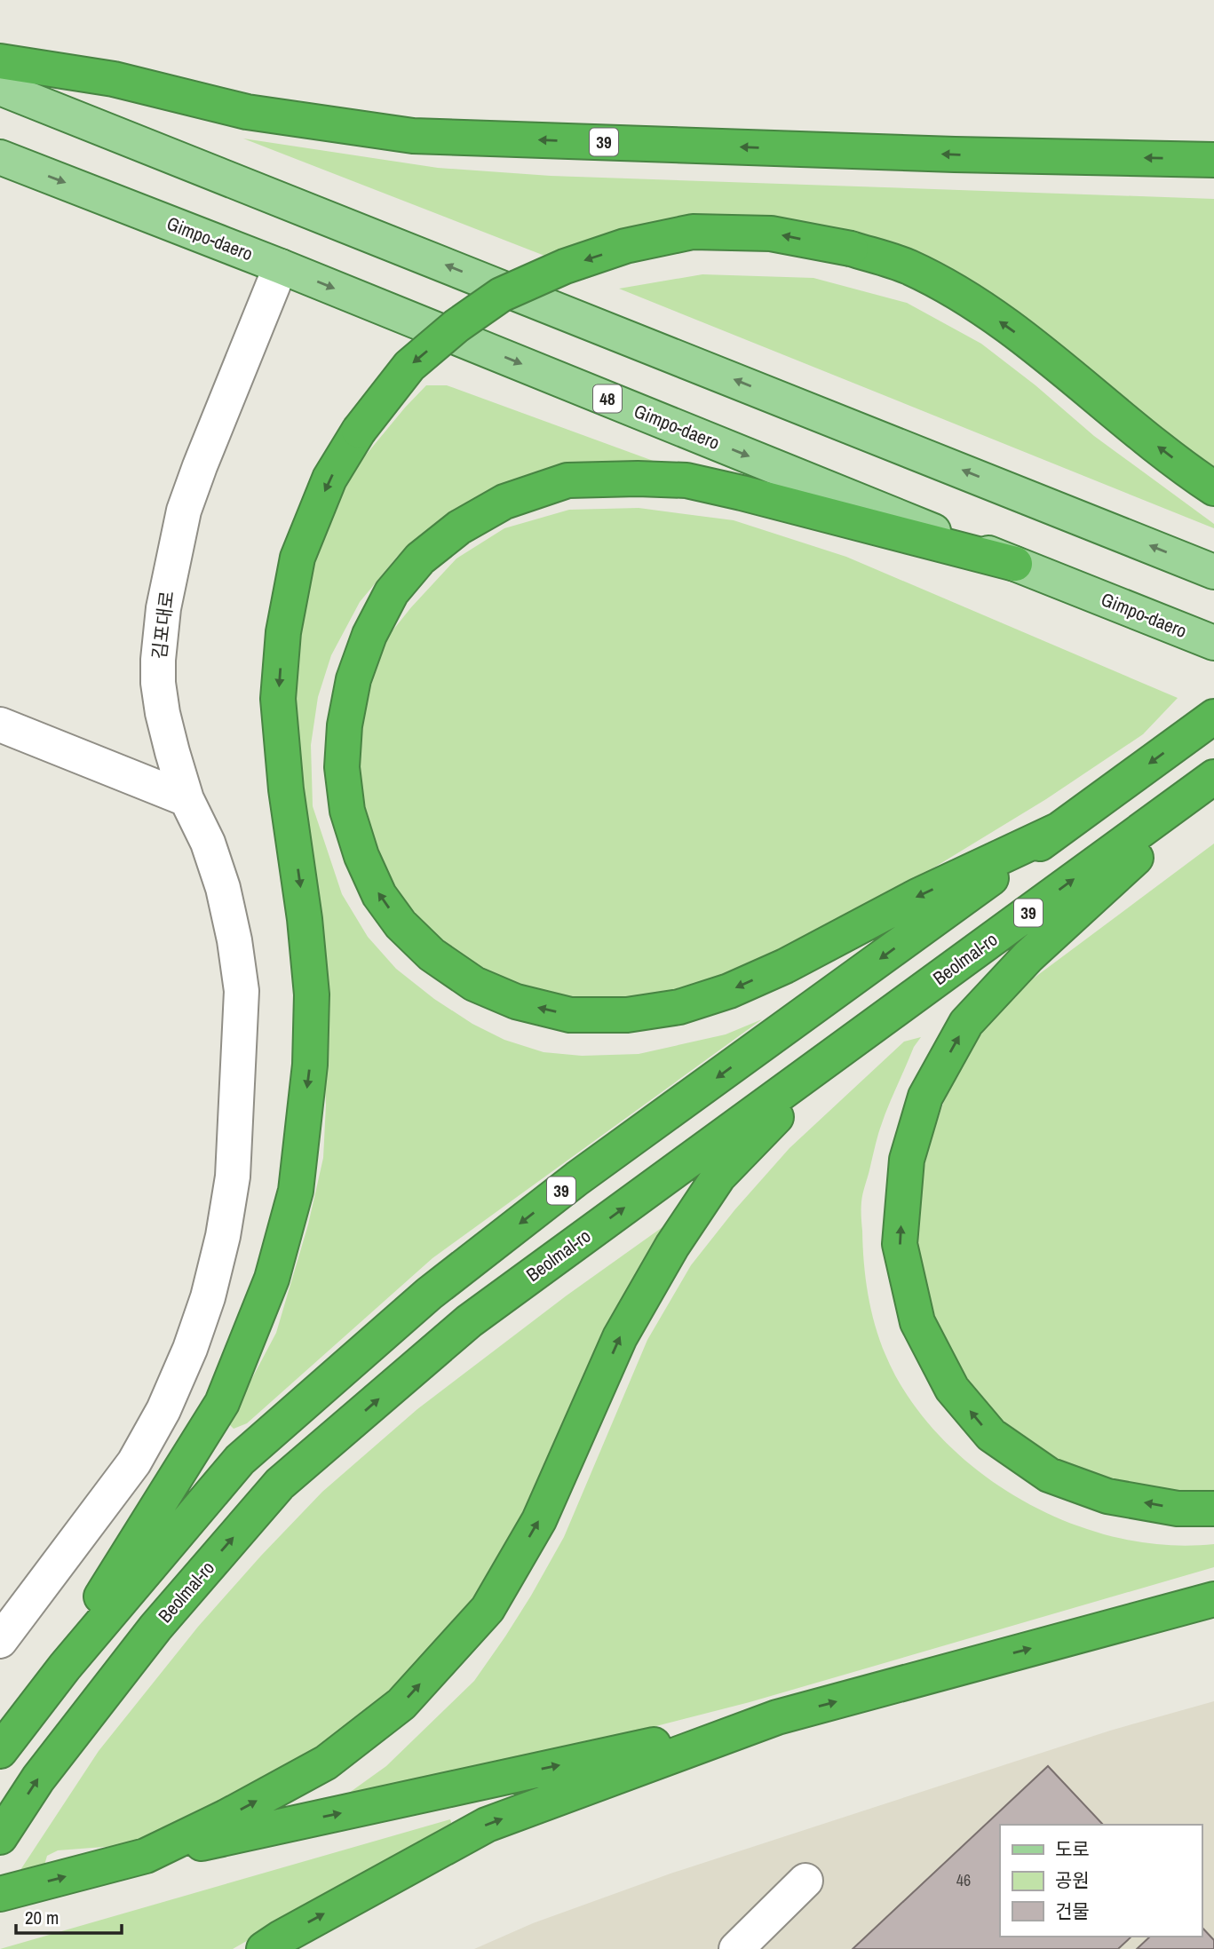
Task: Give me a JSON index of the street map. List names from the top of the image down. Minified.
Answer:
{"streets":{"highway":["39","Beolmal-ro"],"main road":["Gimpo-daero","48"],"lane":["김포대로"]},"crossings":[["Gimpo-daero","김포대로"]],"house_numbers":["46"],"legend":["도로","공원","건물"],"scale_bar":"20 m"}
